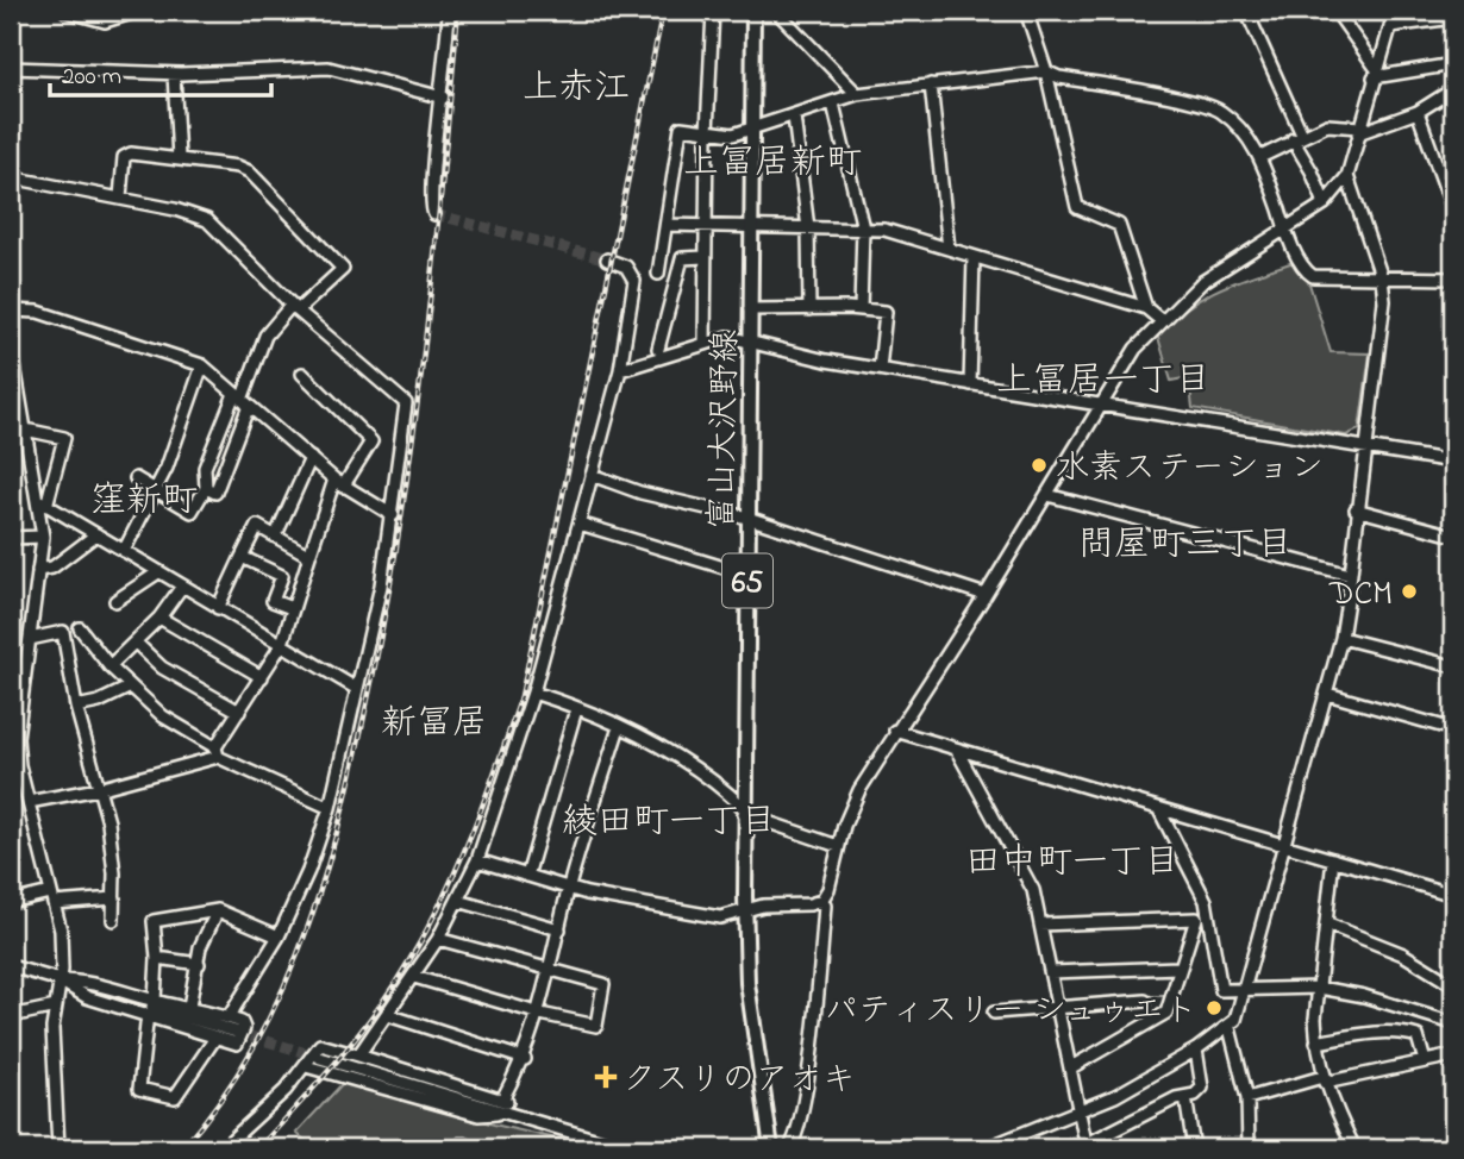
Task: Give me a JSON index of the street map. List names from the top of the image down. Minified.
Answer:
{"streets":{"main road":["富山大沢野線","65"]},"districts":["上赤江","上冨居新町","上冨居一丁目","窪新町","問屋町三丁目","新冨居","綾田町一丁目","田中町一丁目"],"places":{"other":["水素ステーション","DCM","パティスリー シュゥエト"],"health":["クスリのアオキ"]},"scale_bar":"200 m"}
